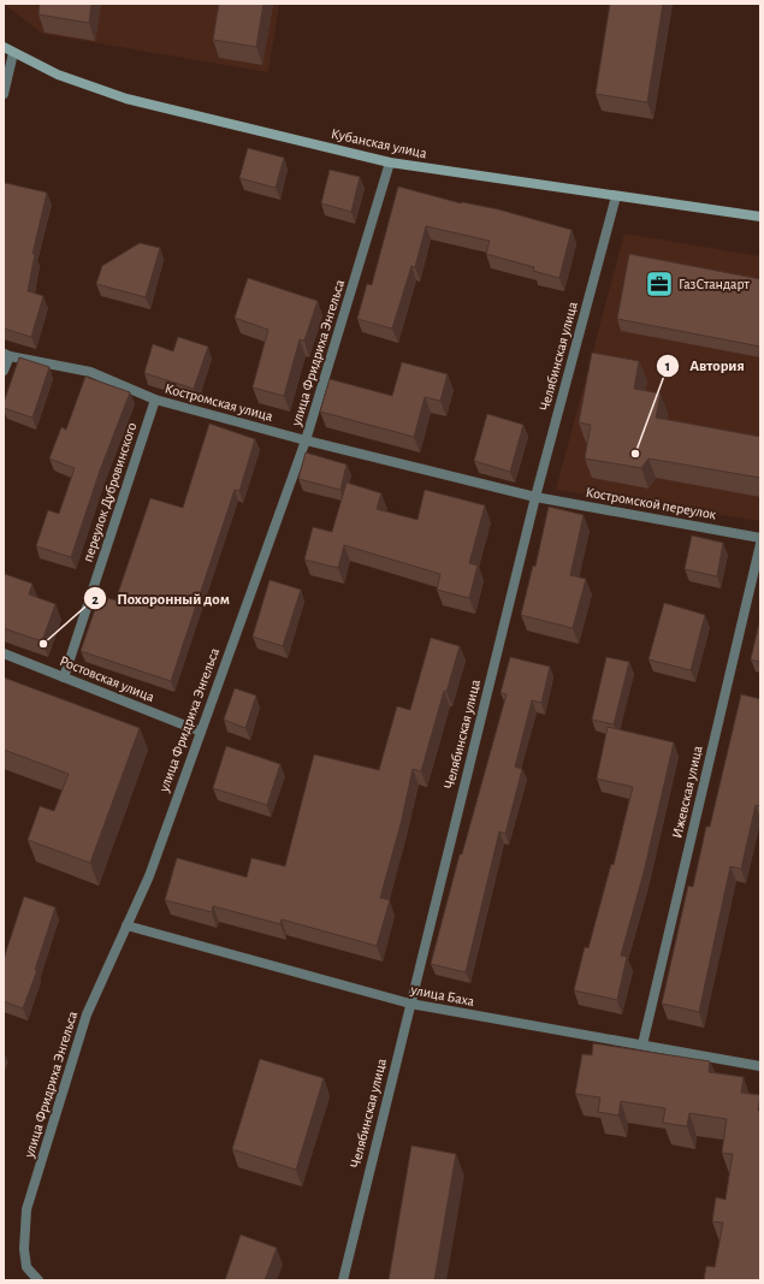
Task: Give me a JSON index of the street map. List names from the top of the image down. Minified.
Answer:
{"streets":{"main road":["Кубанская улица"],"street":["улица Фридриха Энгельса","Челябинская улица","Костромская улица","переулок Дубровинского","Костромской переулок","Ростовская улица","Ижевская улица","улица Баха"]},"crossings":[["Кубанская улица","улица Фридриха Энгельса"],["Кубанская улица","Челябинская улица"],["улица Фридриха Энгельса","Костромская улица"],["улица Фридриха Энгельса","Ростовская улица"],["улица Фридриха Энгельса","улица Баха"],["Челябинская улица","Костромская улица"],["Челябинская улица","Костромской переулок"],["Челябинская улица","улица Баха"],["Костромская улица","переулок Дубровинского"],["Костромская улица","Костромской переулок"],["переулок Дубровинского","Ростовская улица"],["Ижевская улица","улица Баха"]],"places":{"office":["ГазСтандарт"],"other":["Автория","Похоронный дом"]}}
